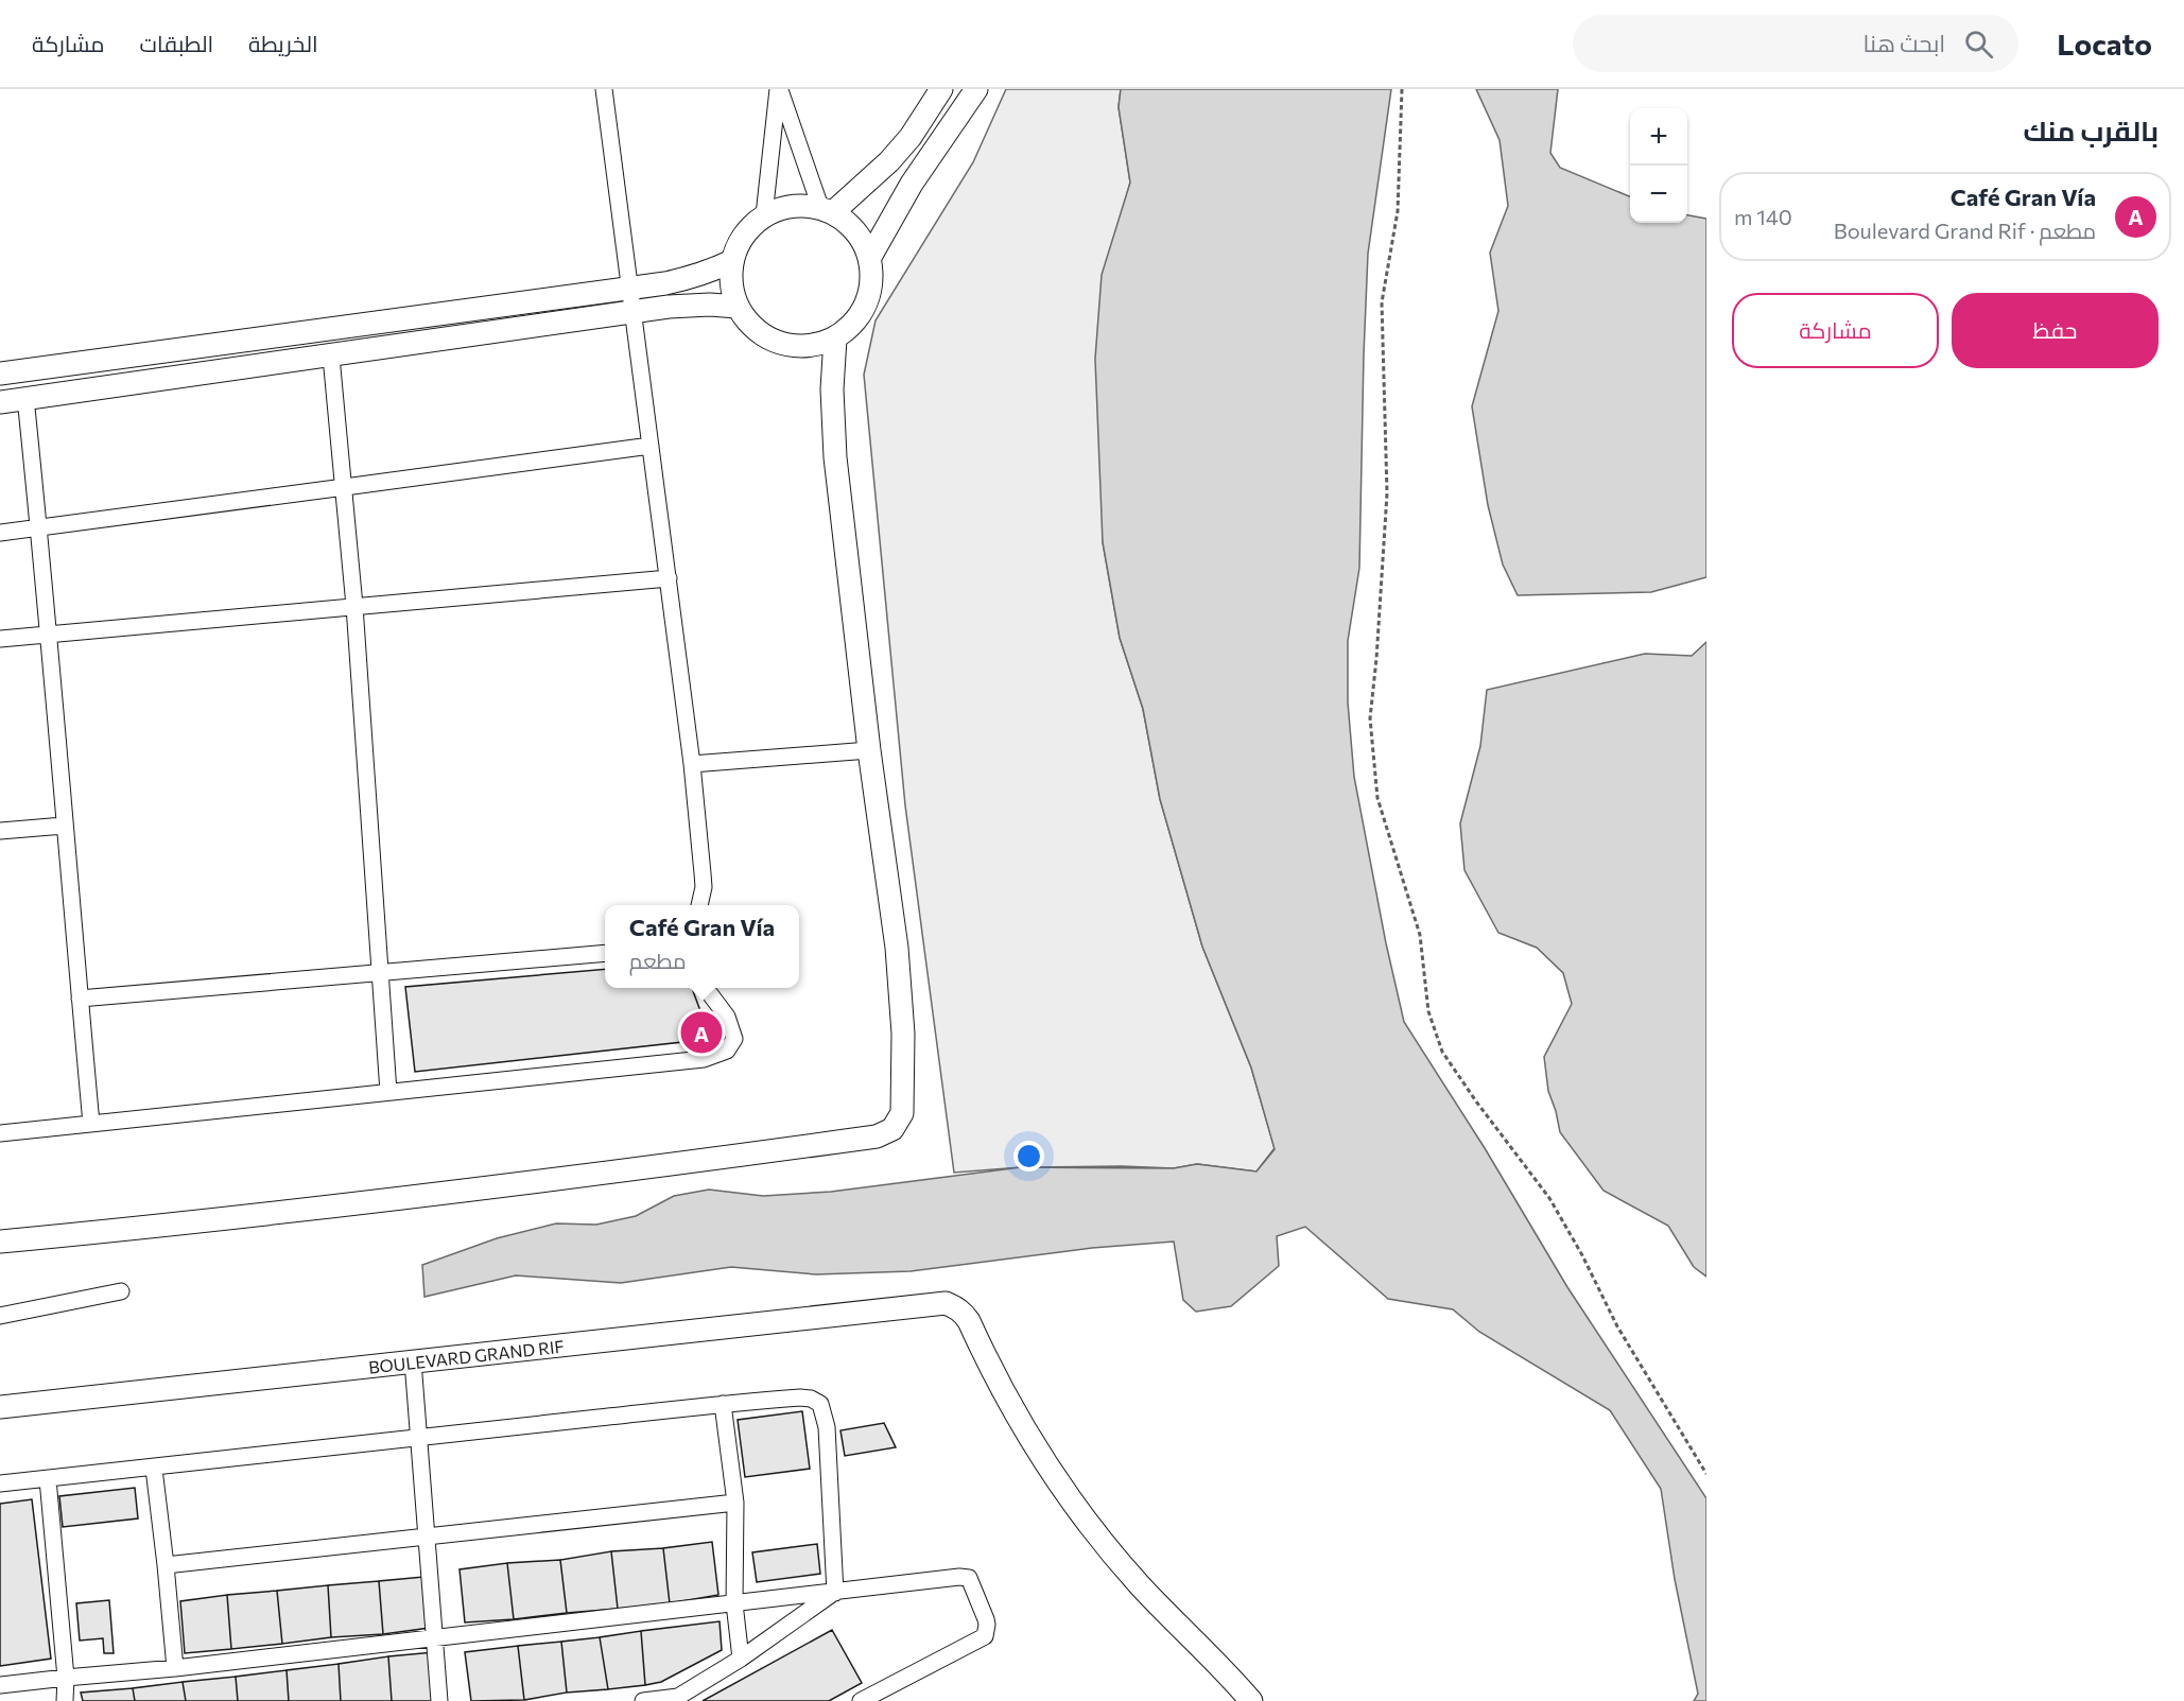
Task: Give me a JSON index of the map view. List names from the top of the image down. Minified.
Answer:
{"streets":{"main road":["BOULEVARD GRAND RIF"]},"page":{"header":"Locato","search":"ابحث هنا","nav":["الخريطة","الطبقات","مشاركة"],"heading":"بالقرب منك","map_buttons":["+","−"],"list":[{"mark":"A","name":"Café Gran Vía","note":"مطعم · Boulevard Grand Rif","value":"140 m"}],"buttons":["حفظ","مشاركة"],"popup":["Café Gran Vía","مطعم"],"pins":"A"}}
